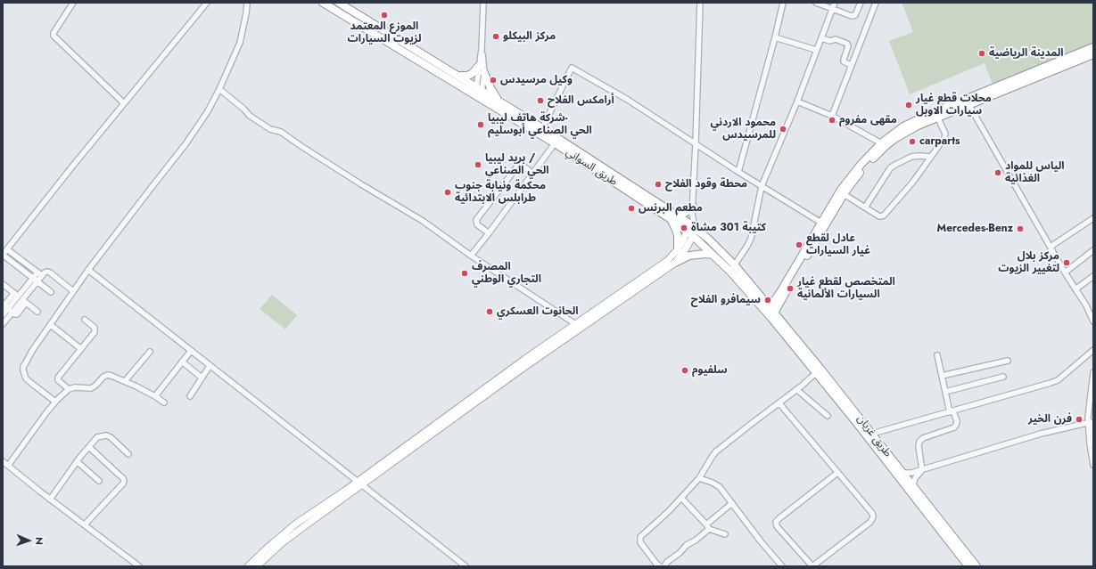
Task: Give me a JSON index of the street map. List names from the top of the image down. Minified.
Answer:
{"streets":{"highway":["طريق السواني","طريق غريان"]},"crossings":[["طريق السواني","طريق غريان"]],"places":["الموزع المعتمد لزيوت السيارات","مركز البيكلو","المدينة الرياضية","وكيل مرسيدس","أرامكس الفلاح","محلات قطع غيار سيارات الاوبل","مقهى مفروم","شركة هاتف ليبيا- الحي الصناعي أبوسليم","محمود الاردني للمرسيدس","carparts","بريد ليبيا / الحي الصناعي","الياس للمواد الغذائية","محطة وقود الفلاح","محكمة ونيابة جنوب طرابلس الابتدائية","مطعم البرنس","كتيبة 301 مشاة","Mercedes-Benz","عادل لقطع غيار السيارات","مركز بلال لتغيير الزيوت","المصرف التجاري الوطني","المتخصص لقطع غيار السيارات الألمانية","سيمافرو الفلاح","الحانوت العسكري","سلفيوم","فرن الخير"],"north":"right"}
